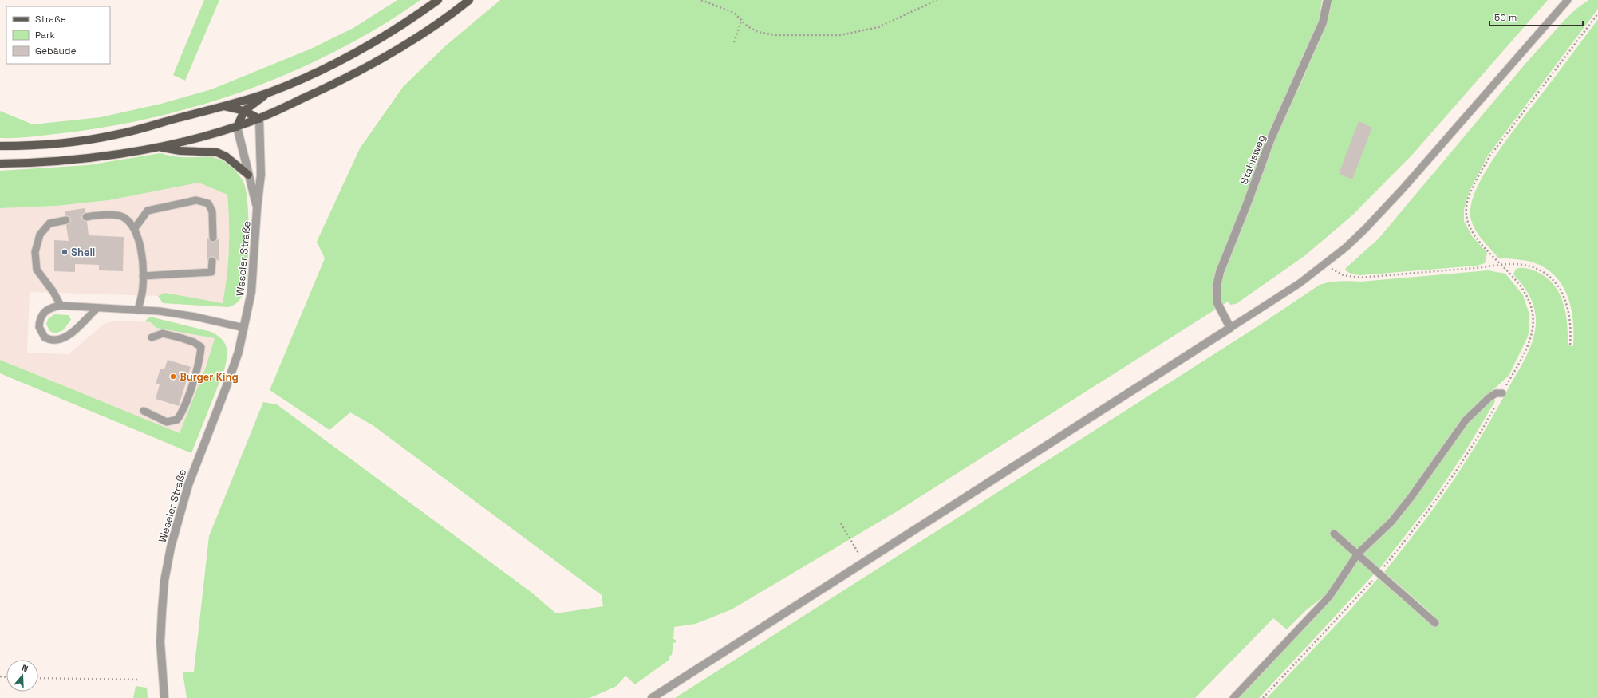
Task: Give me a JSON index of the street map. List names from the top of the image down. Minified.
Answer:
{"streets":{"street":["Stahlsweg","Weseler Straße"]},"places":["Shell","Burger King"],"legend":["Straße","Park","Gebäude"],"scale_bar":"50 m","north":"top"}
